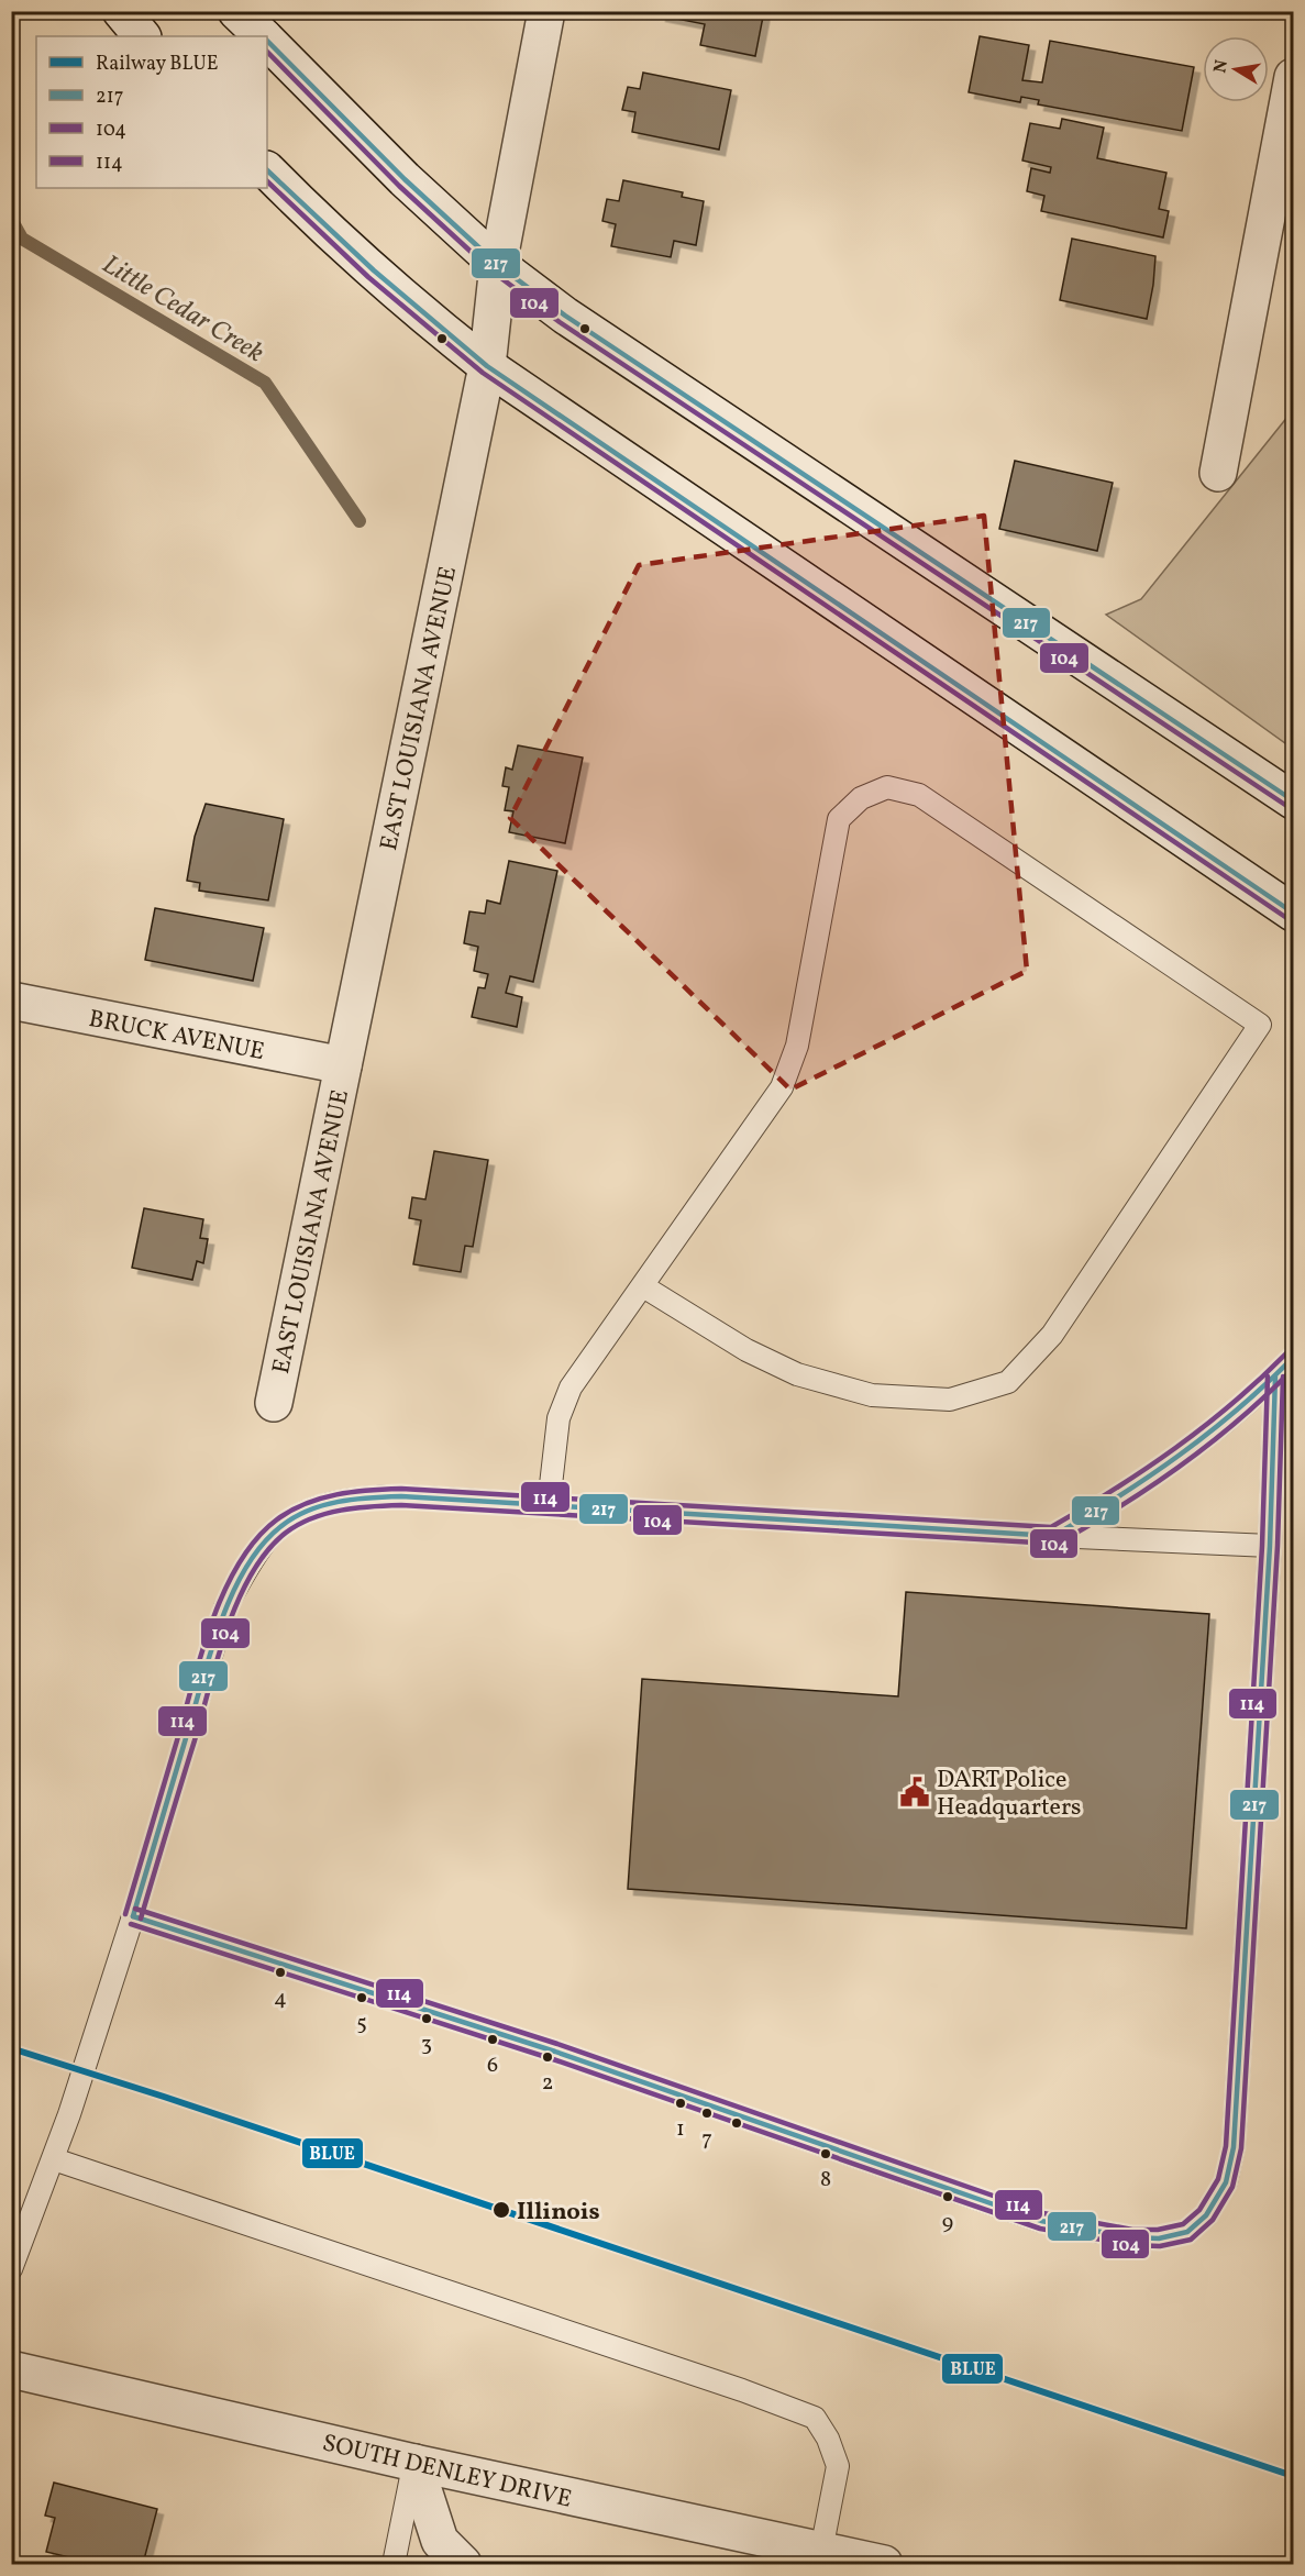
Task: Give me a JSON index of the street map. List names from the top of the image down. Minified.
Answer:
{"streets":{"street":["EAST LOUISIANA AVENUE","BRUCK AVENUE","SOUTH DENLEY DRIVE"]},"crossings":[["EAST LOUISIANA AVENUE","BRUCK AVENUE"]],"water":["Little Cedar Creek"],"places":{"public building":["DART Police Headquarters"],"other":["4","5","3","6","2","1","7","8","9","Illinois"]},"lines":["transit line 217","transit line 104","transit line 114","rail line BLUE"],"legend":["Railway BLUE","217","104","114"],"north":"left"}
